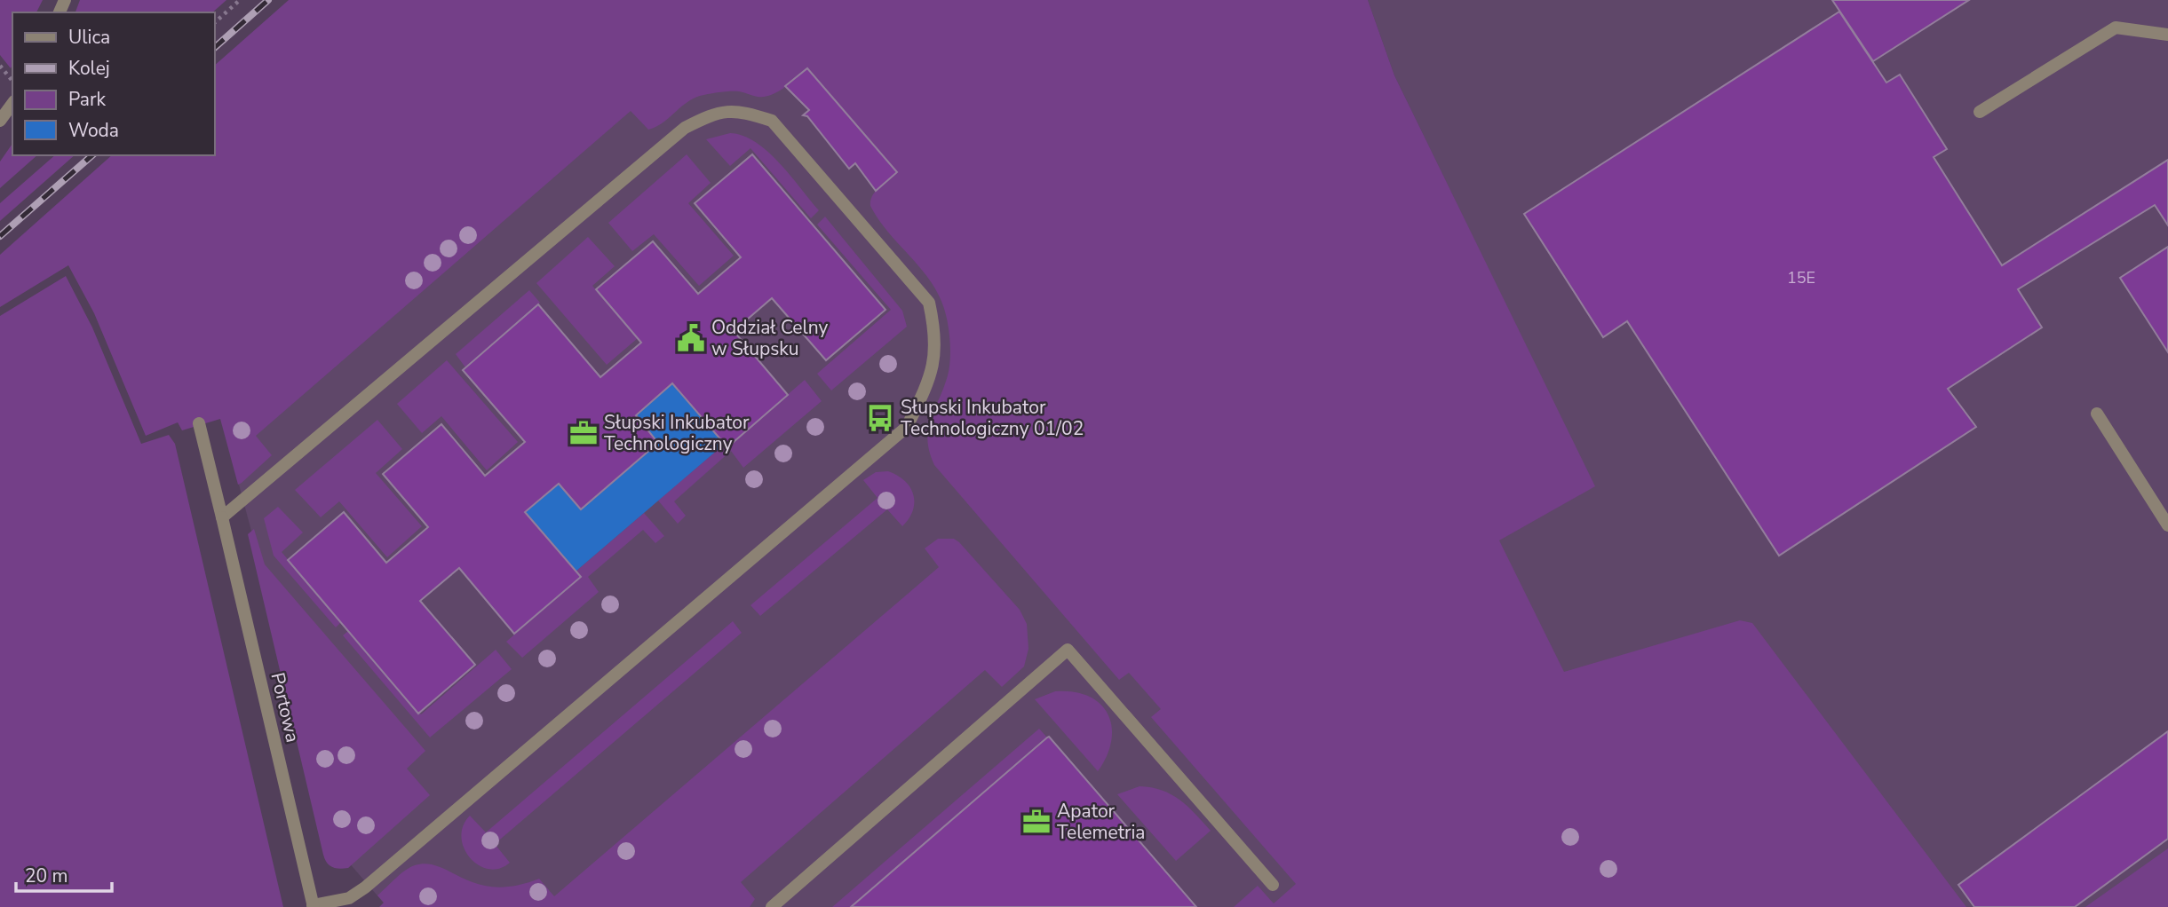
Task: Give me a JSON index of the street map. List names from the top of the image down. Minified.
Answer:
{"streets":{"street":["Portowa"]},"places":{"public building":["Oddział Celny w Słupsku"],"bus stop":["Słupski Inkubator Technologiczny 01/02"],"office":["Słupski Inkubator Technologiczny","Apator Telemetria"]},"house_numbers":["15E"],"legend":["Ulica","Kolej","Park","Woda"],"scale_bar":"20 m"}
